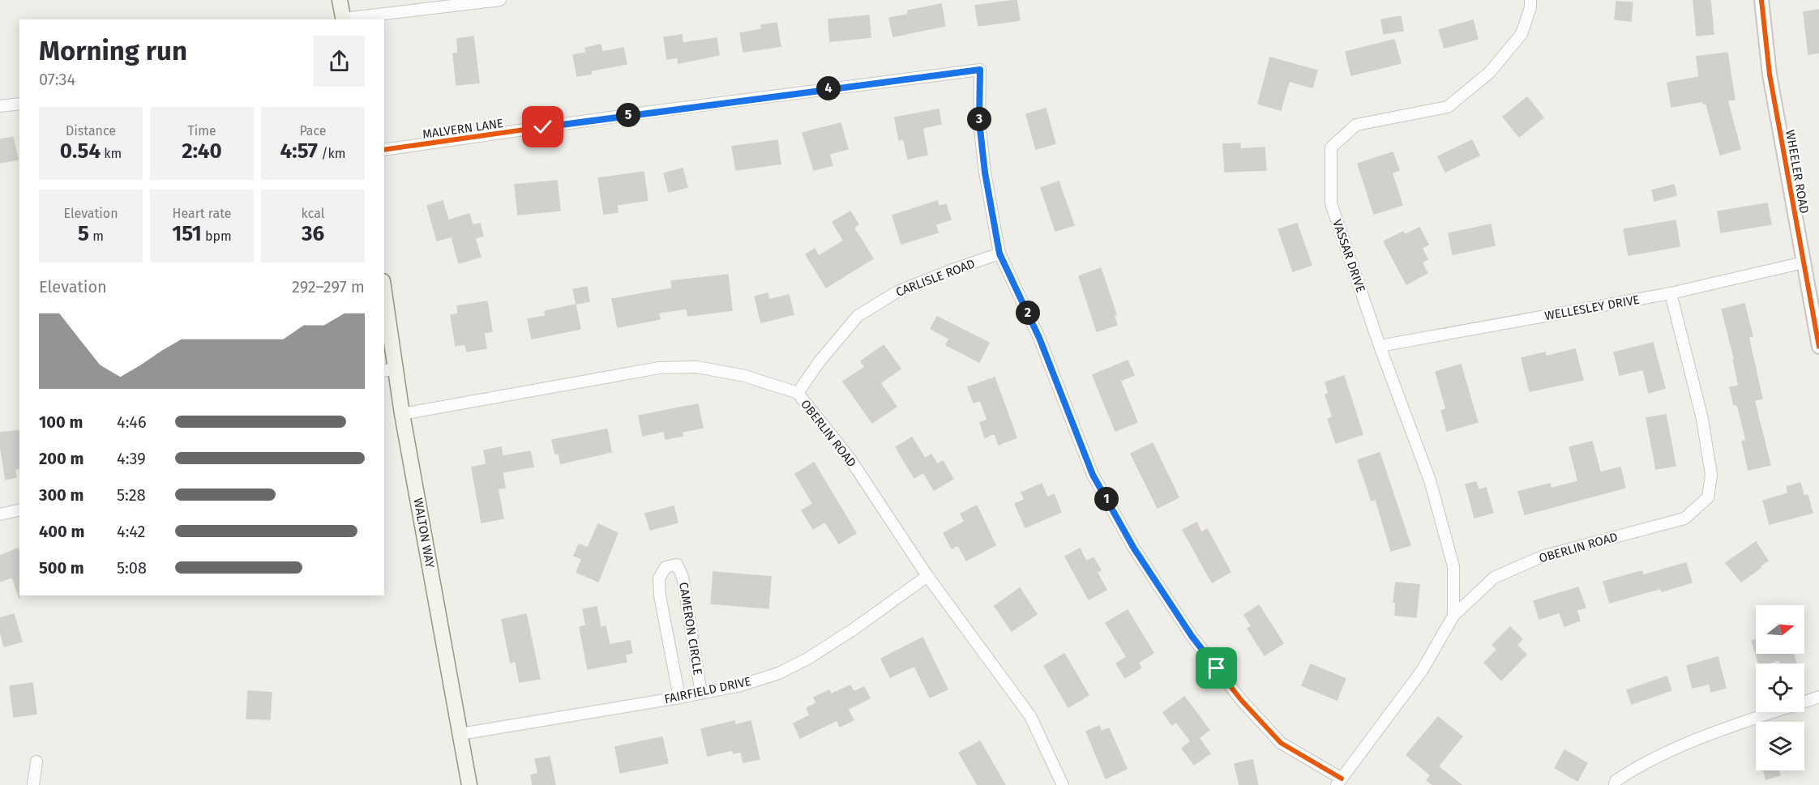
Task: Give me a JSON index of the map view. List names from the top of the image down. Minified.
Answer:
{"streets":{"main road":["WALTON WAY"],"street":["MALVERN LANE","WHEELER ROAD","VASSAR DRIVE","CARLISLE ROAD","WELLESLEY DRIVE","OBERLIN ROAD","CAMERON CIRCLE","FAIRFIELD DRIVE"]},"crossings":[["MALVERN LANE","CARLISLE ROAD"],["WHEELER ROAD","WELLESLEY DRIVE"],["VASSAR DRIVE","WELLESLEY DRIVE"],["VASSAR DRIVE","OBERLIN ROAD"],["CARLISLE ROAD","OBERLIN ROAD"],["WELLESLEY DRIVE","OBERLIN ROAD"],["OBERLIN ROAD","WALTON WAY"],["OBERLIN ROAD","FAIRFIELD DRIVE"],["WALTON WAY","FAIRFIELD DRIVE"],["CAMERON CIRCLE","FAIRFIELD DRIVE"]],"north":"right","page":{"heading":["Morning run","07:34"],"pins":["4","5","3","2","1"],"stats":[["Distance","0.54 km"],["Time","2:40"],["Pace","4:57 /km"],["Elevation","5 m"],["Heart rate","151 bpm"],["kcal","36"]],"chart":["Elevation","292–297 m"],"list":[{"name":"100 m","note":"4:46"},{"name":"200 m","note":"4:39"},{"name":"300 m","note":"5:28"},{"name":"400 m","note":"4:42"},{"name":"500 m","note":"5:08"}]}}
